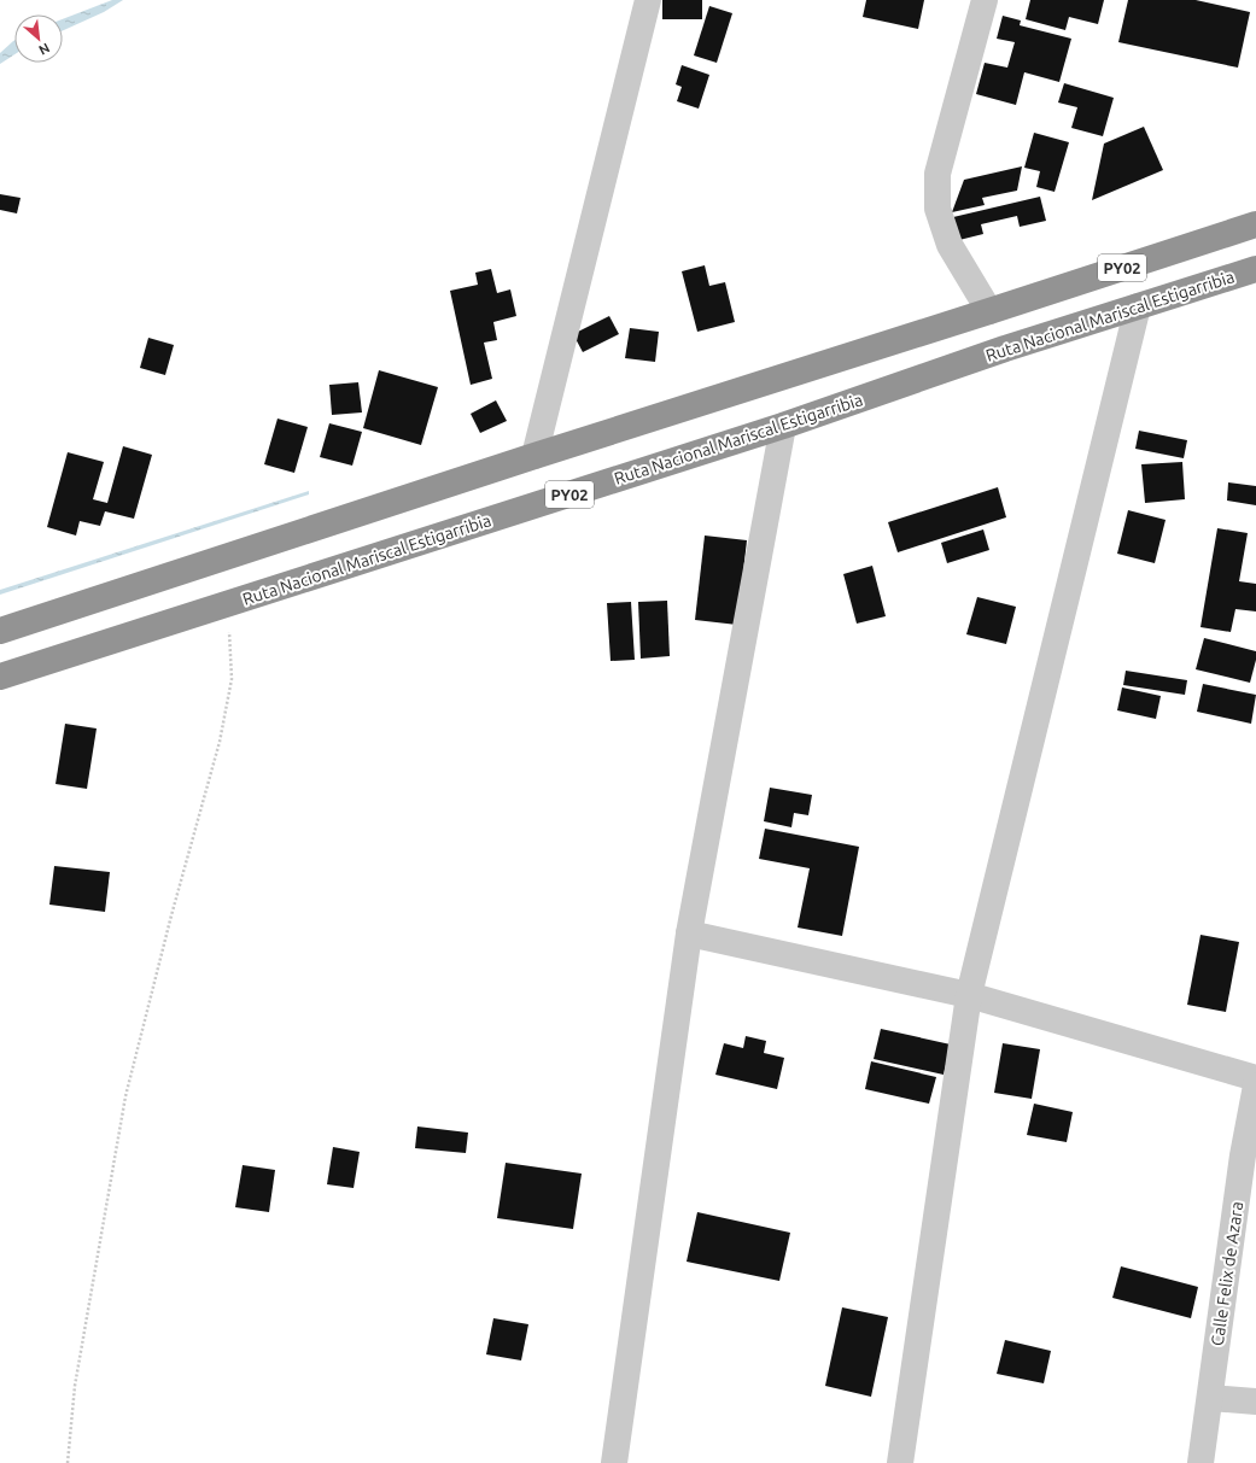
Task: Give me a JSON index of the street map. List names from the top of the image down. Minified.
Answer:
{"streets":{"highway":["PY02","Ruta Nacional Mariscal Estigarribia"],"street":["Calle Felix de Azara"]},"north":"bottom right"}
